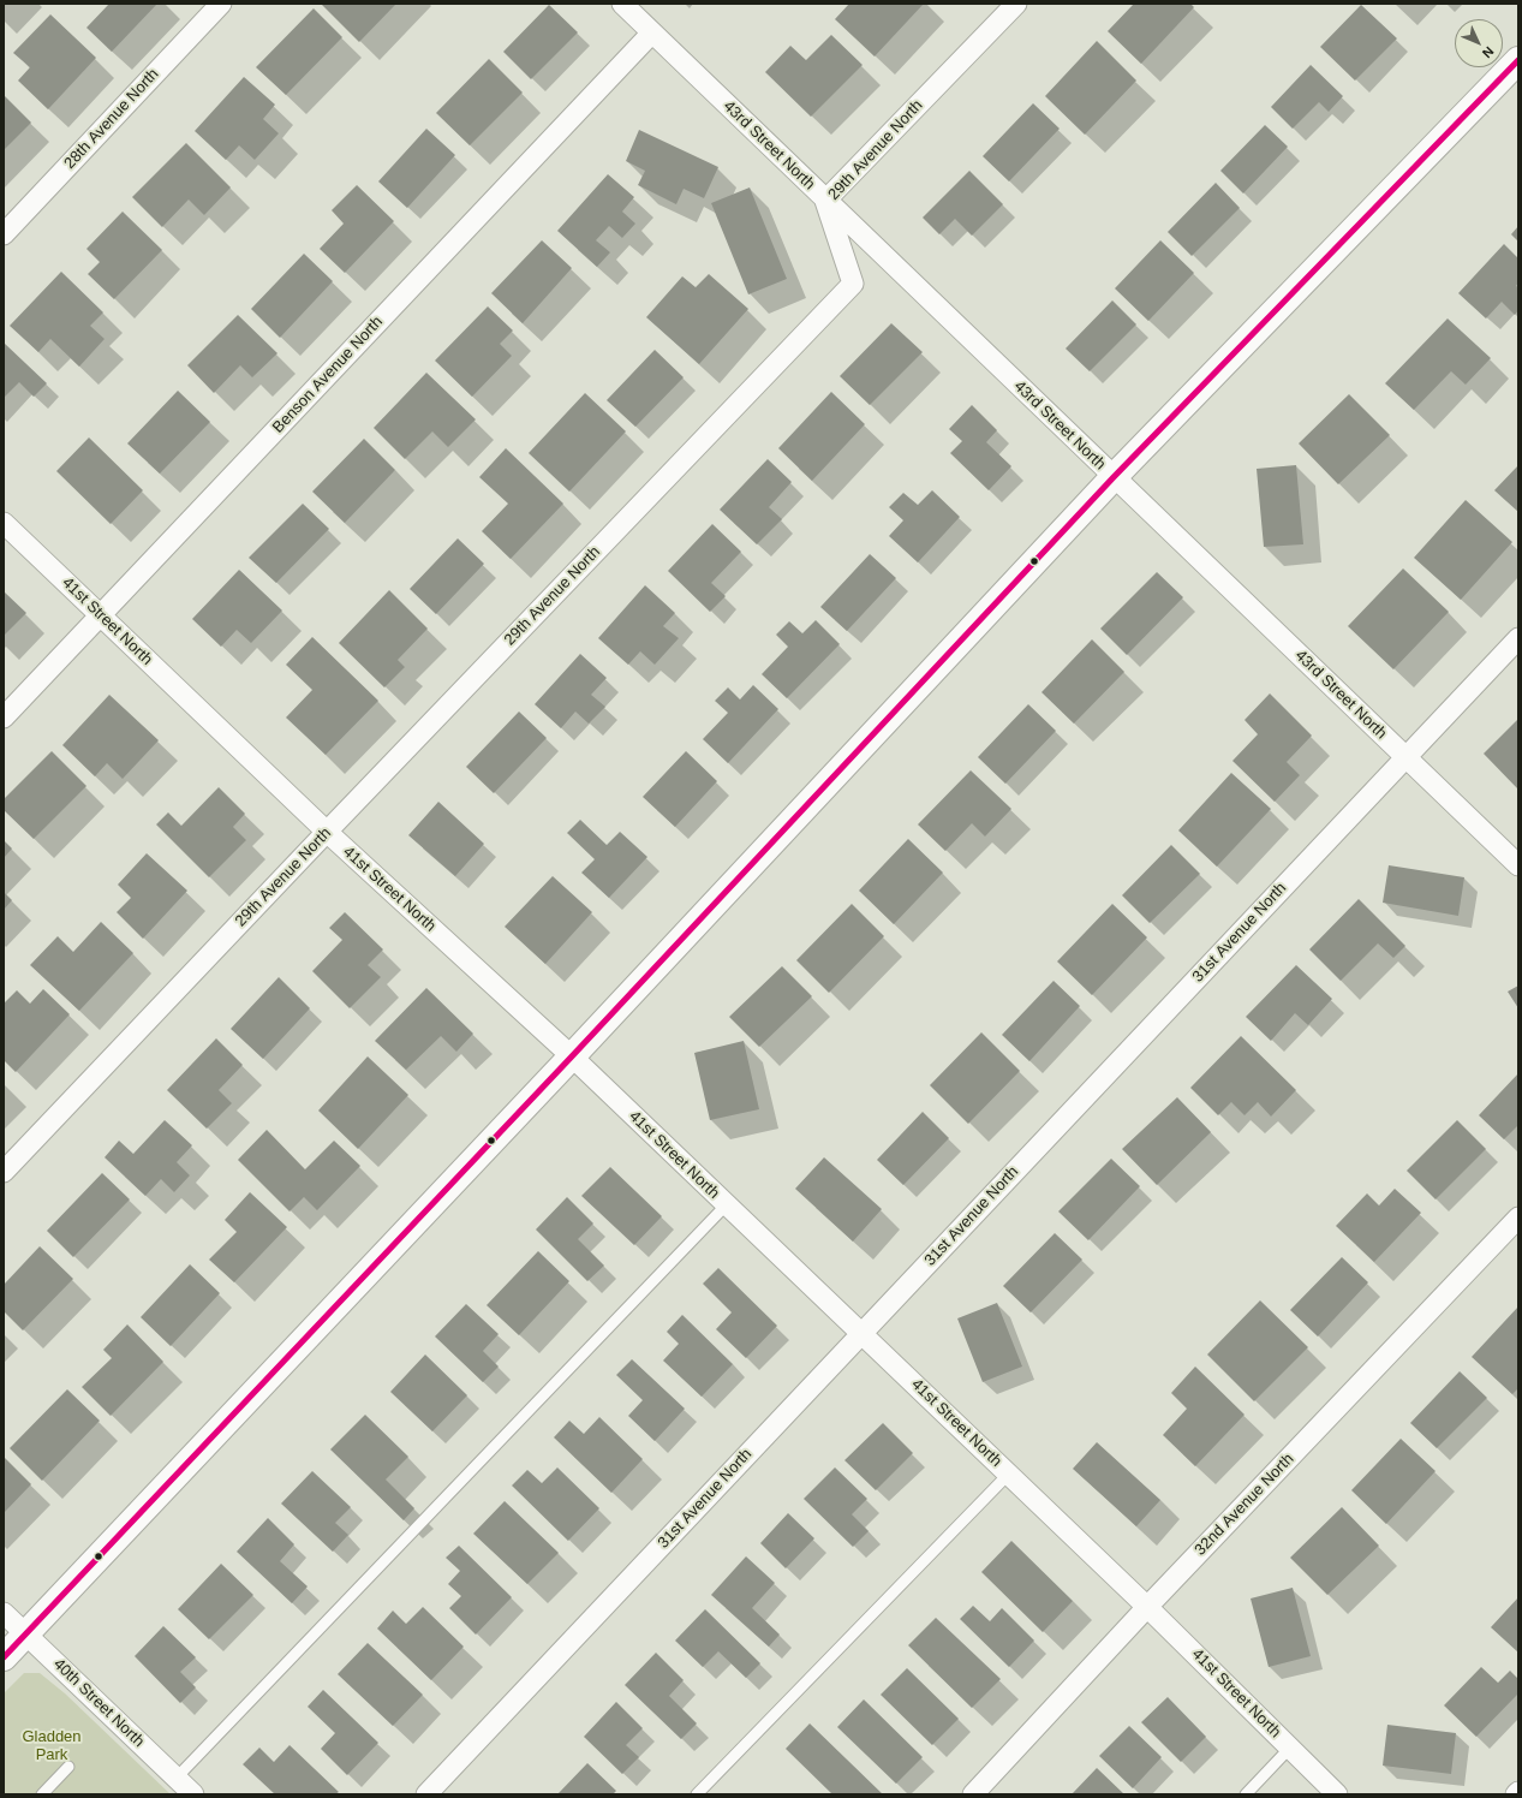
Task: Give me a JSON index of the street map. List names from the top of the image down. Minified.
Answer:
{"streets":{"street":["28th Avenue North","43rd Street North","29th Avenue North","Benson Avenue North","41st Street North","31st Avenue North","32nd Avenue North","40th Street North"]},"crossings":[["43rd Street North","29th Avenue North"],["43rd Street North","Benson Avenue North"],["43rd Street North","31st Avenue North"],["29th Avenue North","41st Street North"],["Benson Avenue North","41st Street North"],["41st Street North","31st Avenue North"],["41st Street North","32nd Avenue North"]],"parks":["Gladden Park"],"north":"bottom right"}
